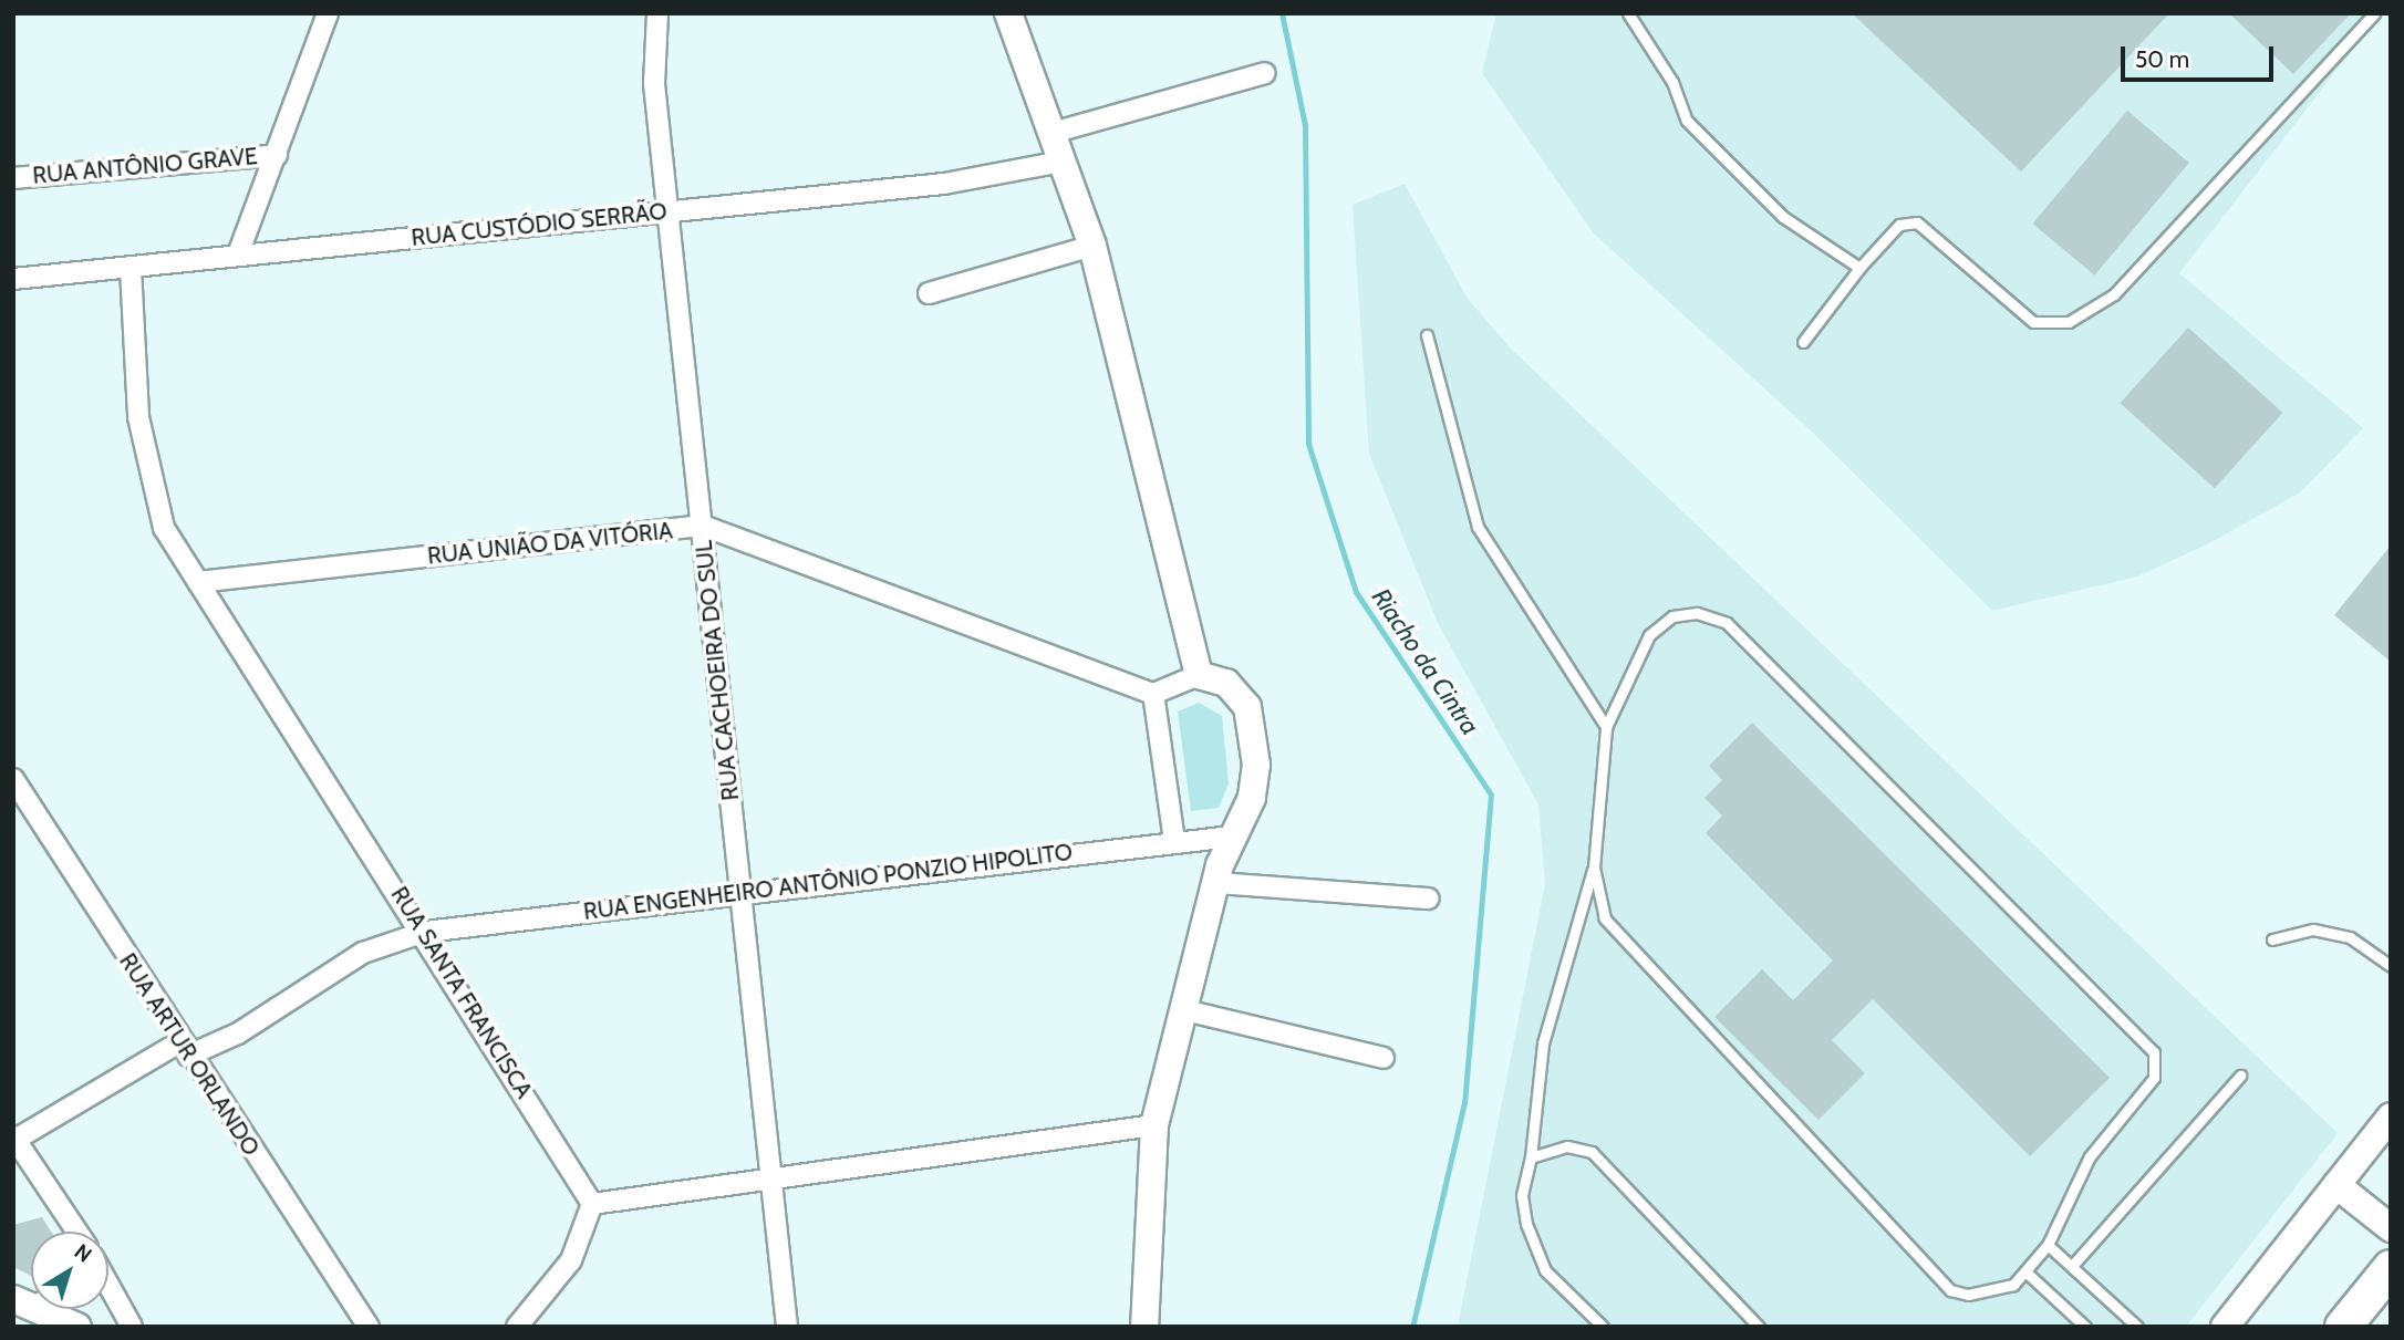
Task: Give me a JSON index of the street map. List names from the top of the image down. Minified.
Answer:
{"streets":{"street":["RUA ANTÔNIO GRAVE","RUA CUSTÓDIO SERRÃO","RUA UNIÃO DA VITÓRIA","RUA CACHOEIRA DO SUL","RUA ENGENHEIRO ANTÔNIO PONZIO HIPOLITO","RUA SANTA FRANCISCA","RUA ARTUR ORLANDO"]},"crossings":[["RUA CUSTÓDIO SERRÃO","RUA CACHOEIRA DO SUL"],["RUA CUSTÓDIO SERRÃO","RUA SANTA FRANCISCA"],["RUA UNIÃO DA VITÓRIA","RUA CACHOEIRA DO SUL"],["RUA UNIÃO DA VITÓRIA","RUA SANTA FRANCISCA"],["RUA CACHOEIRA DO SUL","RUA ENGENHEIRO ANTÔNIO PONZIO HIPOLITO"],["RUA ENGENHEIRO ANTÔNIO PONZIO HIPOLITO","RUA SANTA FRANCISCA"],["RUA ENGENHEIRO ANTÔNIO PONZIO HIPOLITO","RUA ARTUR ORLANDO"]],"water":["Riacho da Cintra"],"scale_bar":"50 m","north":"top right"}
